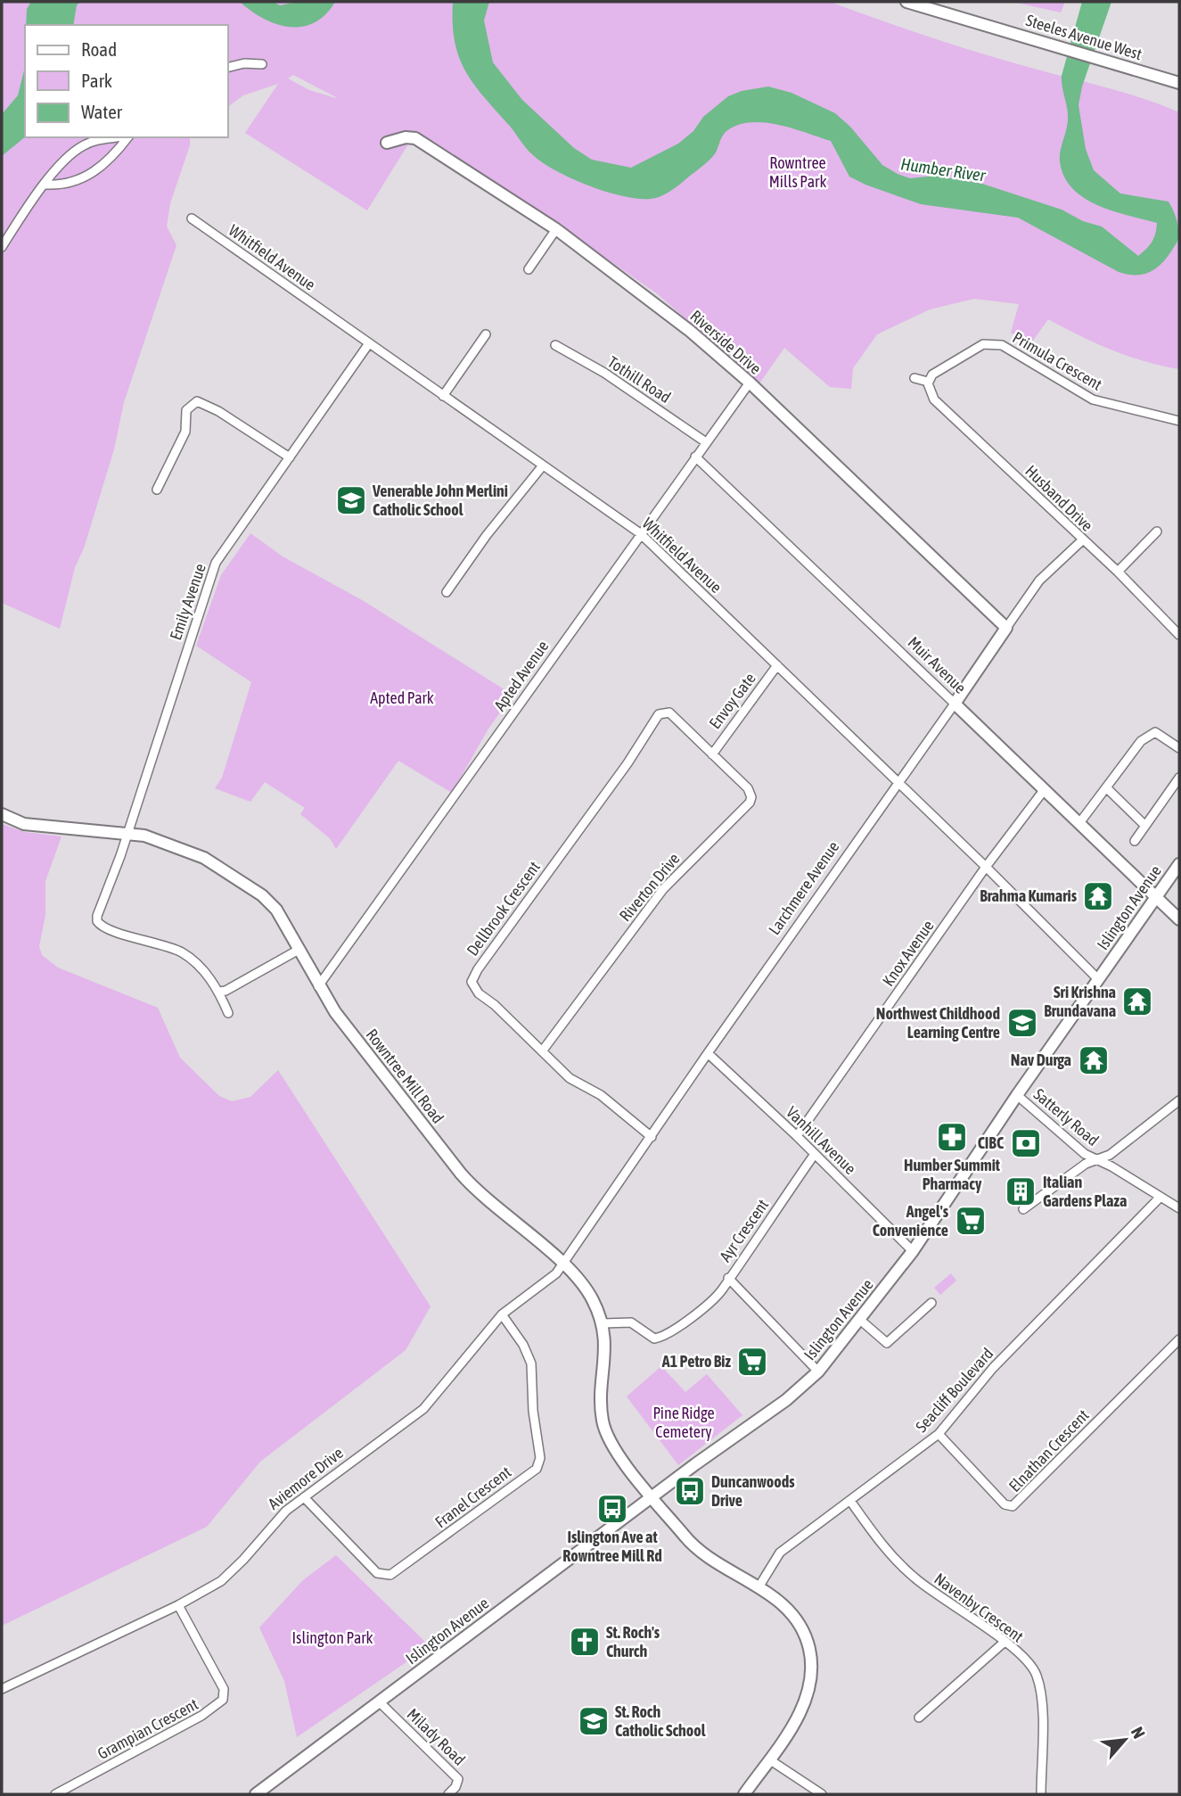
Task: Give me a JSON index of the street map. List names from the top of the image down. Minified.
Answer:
{"streets":{"street":["Steeles Avenue West","Whitfield Avenue","Riverside Drive","Primula Crescent","Tothill Road","Husband Drive","Emily Avenue","Muir Avenue","Apted Avenue","Envoy Gate","Riverton Drive","Larchmere Avenue","Islington Avenue","Dellbrook Crescent","Knox Avenue","Rowntree Mill Road","Satterly Road","Vanhill Avenue","Ayr Crescent","Seacliff Boulevard","Elnathan Crescent","Aviemore Drive","Franel Crescent","Navenby Crescent","Grampian Crescent","Milady Road"]},"crossings":[["Whitfield Avenue","Emily Avenue"],["Whitfield Avenue","Apted Avenue"],["Whitfield Avenue","Envoy Gate"],["Whitfield Avenue","Larchmere Avenue"],["Whitfield Avenue","Islington Avenue"],["Whitfield Avenue","Knox Avenue"],["Riverside Drive","Apted Avenue"],["Riverside Drive","Larchmere Avenue"],["Primula Crescent","Husband Drive"],["Tothill Road","Apted Avenue"],["Husband Drive","Larchmere Avenue"],["Emily Avenue","Rowntree Mill Road"],["Muir Avenue","Apted Avenue"],["Muir Avenue","Larchmere Avenue"],["Muir Avenue","Islington Avenue"],["Muir Avenue","Knox Avenue"],["Apted Avenue","Rowntree Mill Road"],["Envoy Gate","Riverton Drive"],["Envoy Gate","Dellbrook Crescent"],["Riverton Drive","Dellbrook Crescent"],["Larchmere Avenue","Dellbrook Crescent"],["Larchmere Avenue","Rowntree Mill Road"],["Larchmere Avenue","Vanhill Avenue"],["Larchmere Avenue","Aviemore Drive"],["Islington Avenue","Rowntree Mill Road"],["Islington Avenue","Satterly Road"],["Islington Avenue","Vanhill Avenue"],["Islington Avenue","Ayr Crescent"],["Islington Avenue","Milady Road"],["Knox Avenue","Vanhill Avenue"],["Rowntree Mill Road","Aviemore Drive"],["Vanhill Avenue","Ayr Crescent"],["Seacliff Boulevard","Elnathan Crescent"],["Seacliff Boulevard","Navenby Crescent"],["Aviemore Drive","Franel Crescent"],["Aviemore Drive","Grampian Crescent"]],"water":["Humber River"],"parks":["Rowntree Mills Park","Apted Park","Pine Ridge Cemetery","Islington Park"],"places":{"school or university":["Venerable John Merlini Catholic School","Northwest Childhood Learning Centre","St. Roch Catholic School"],"temple":["Brahma Kumaris","Sri Krishna Brundavana","Nav Durga"],"pharmacy":["Humber Summit Pharmacy"],"bank":["CIBC"],"building":["Italian Gardens Plaza"],"supermarket":["Angel's Convenience","A1 Petro Biz"],"bus stop":["Duncanwoods Drive","Islington Ave at Rowntree Mill Rd"],"church":["St. Roch's Church"]},"legend":["Road","Park","Water"],"north":"top right"}
